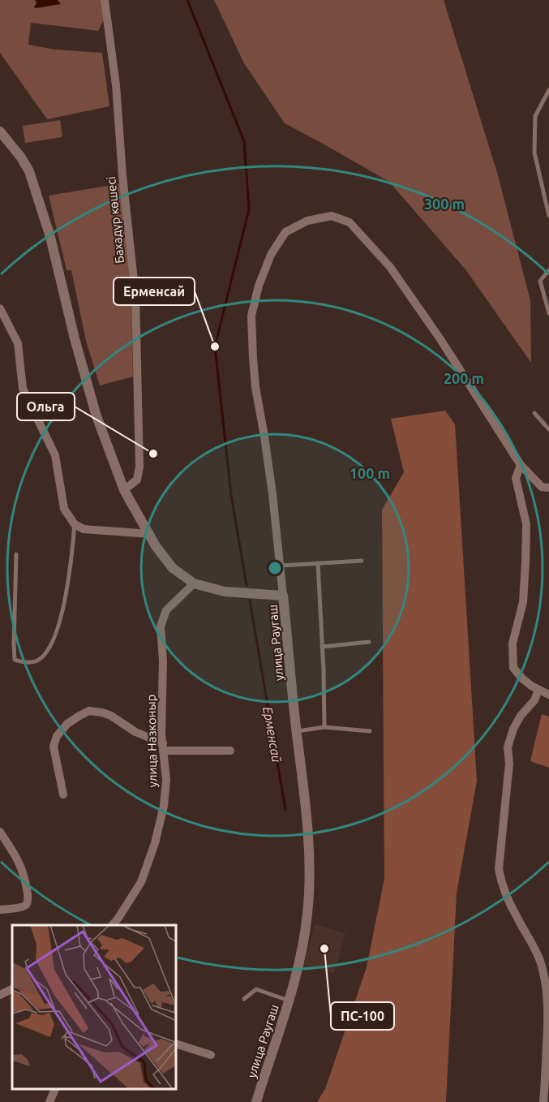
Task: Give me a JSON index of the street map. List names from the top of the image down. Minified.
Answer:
{"streets":{"street":["Бахадүр көшесі","улица Раугаш","улица Назконыр"]},"water":["Ерменсай"],"places":["Ерменсай","Ольга","ПС-100"],"rings":["300 m","200 m","100 m"]}
